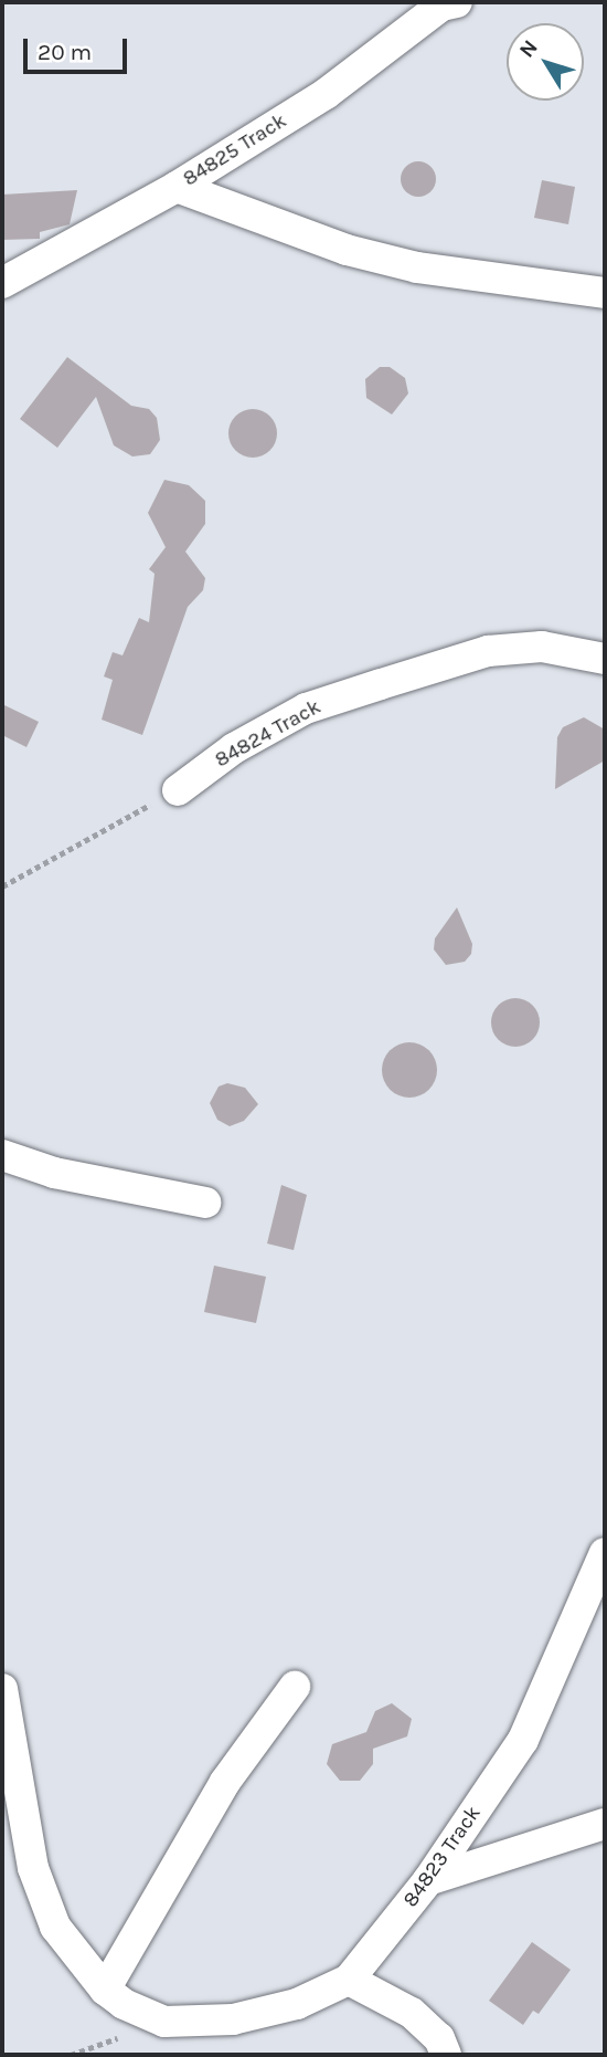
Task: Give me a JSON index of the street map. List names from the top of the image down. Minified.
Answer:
{"streets":{"street":["84825 Track","84824 Track","84823 Track"]},"scale_bar":"20 m","north":"top left"}
